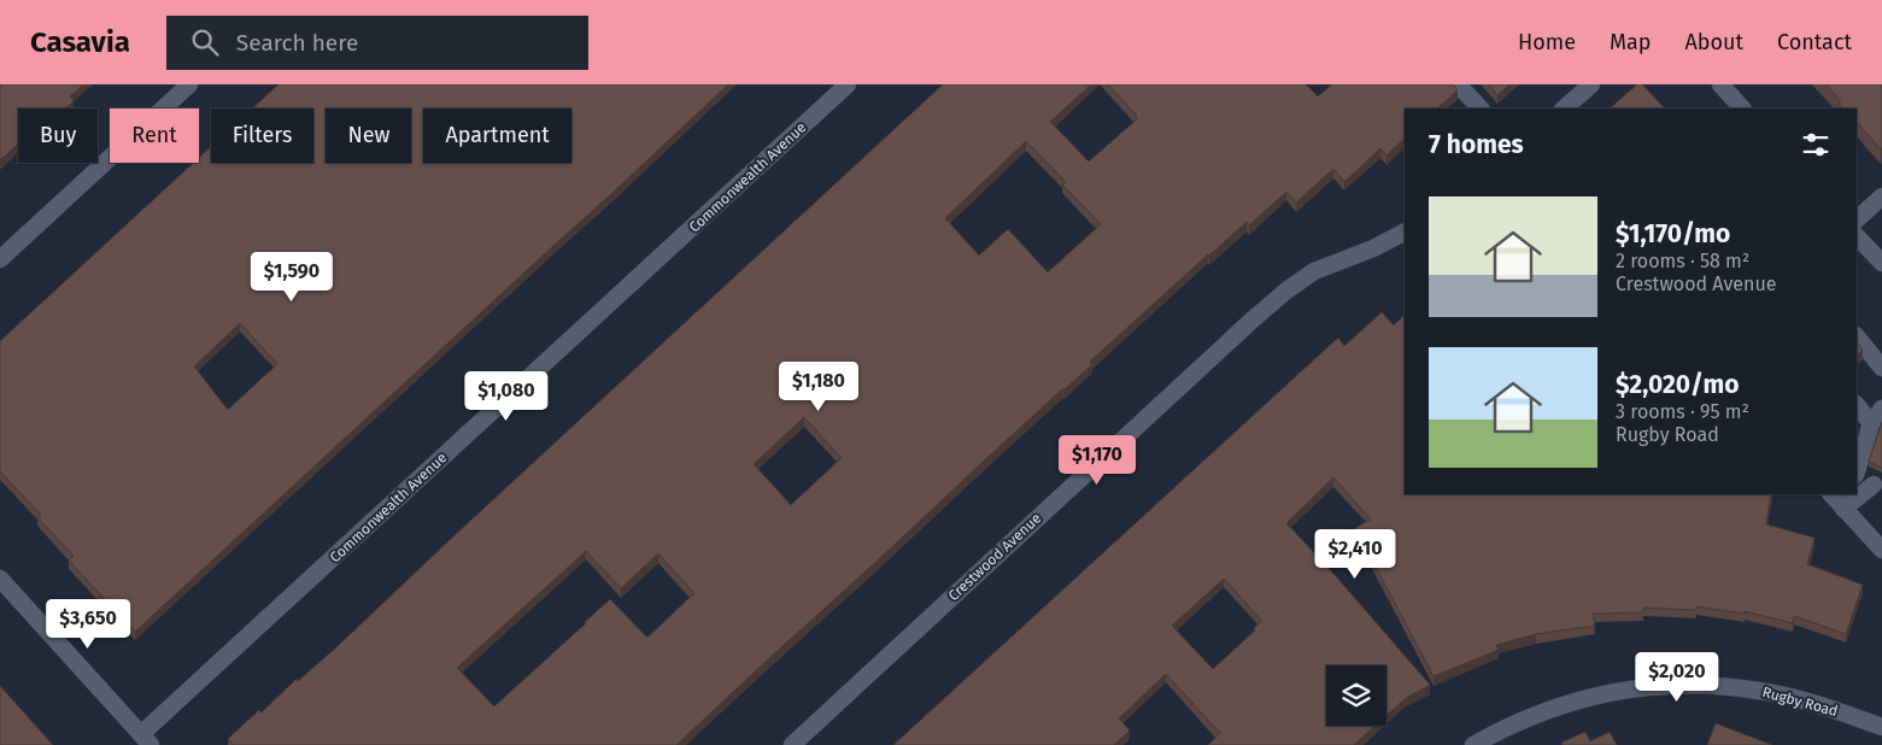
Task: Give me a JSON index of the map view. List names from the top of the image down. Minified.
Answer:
{"streets":{"street":["Commonwealth Avenue","Crestwood Avenue","Rugby Road"]},"page":{"header":"Casavia","search":"Search here","nav":["Home","Map","About","Contact"],"chip":["Buy","Rent","Filters","New","Apartment"],"heading":"7 homes","list":[{"name":"$1,170/mo","note":"2 rooms · 58 m² · Crestwood Avenue"},{"name":"$2,020/mo","note":"3 rooms · 95 m² · Rugby Road"}],"price":["$1,590","$1,180","$1,080","$1,170","$2,410","$3,650","$2,020"]}}
